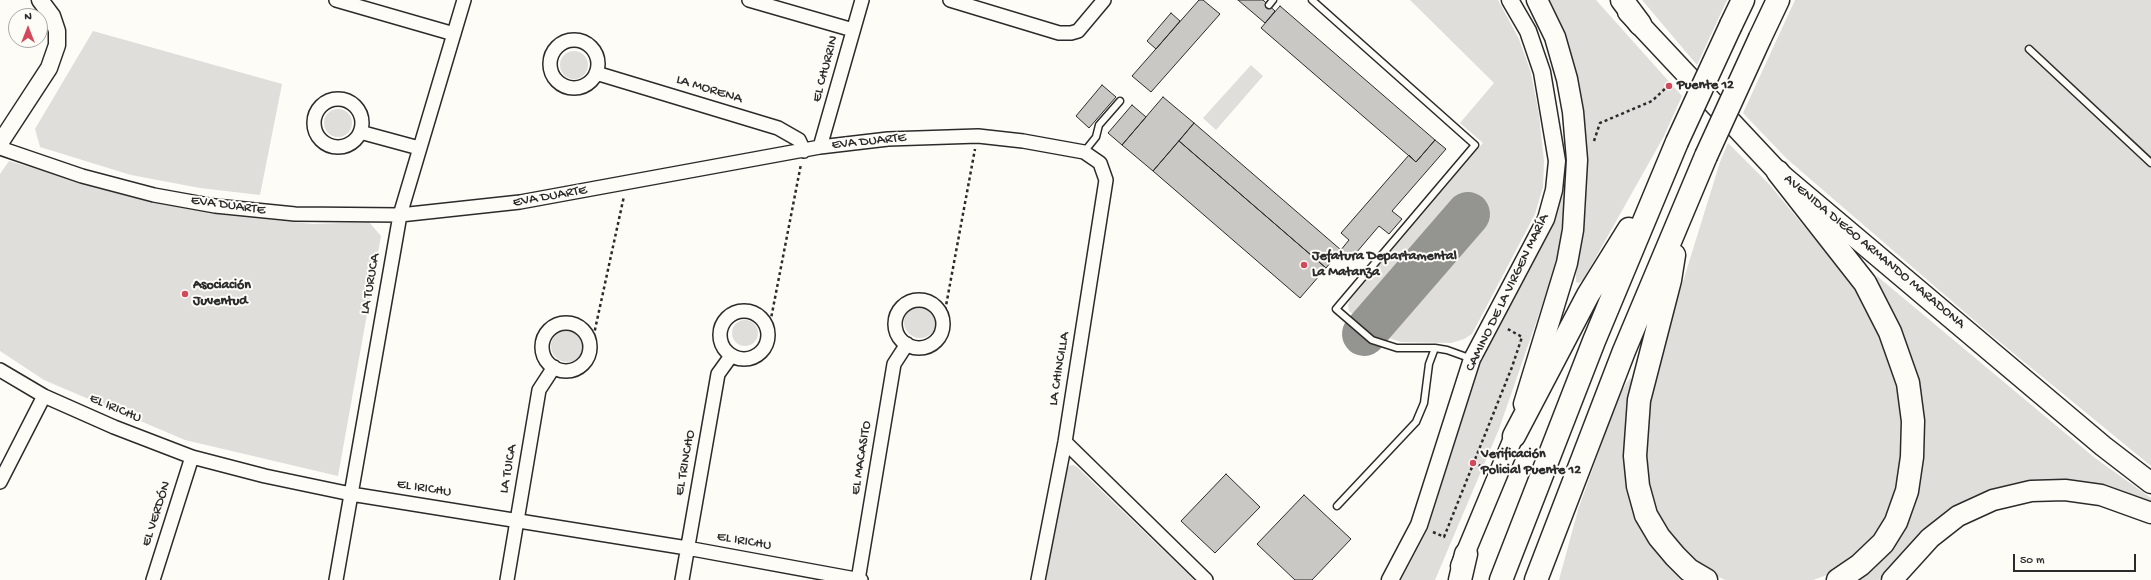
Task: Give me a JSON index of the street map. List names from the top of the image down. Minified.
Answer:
{"streets":{"main road":["AVENIDA DIEGO ARMANDO MARADONA"],"street":["EL CHURRIN","LA MORENA","EVA DUARTE","LA TURUCA","CAMINO DE LA VIRGEN MARÍA","LA CHINCILLA","EL IRICHU","EL MACASITO","EL TRINCHO","LA TUICA","EL VERDÓN"]},"crossings":[["EL CHURRIN","EVA DUARTE"],["LA MORENA","EVA DUARTE"],["EVA DUARTE","LA TURUCA"],["EVA DUARTE","LA CHINCILLA"],["LA TURUCA","EL IRICHU"],["EL IRICHU","EL MACASITO"],["EL IRICHU","EL TRINCHO"],["EL IRICHU","LA TUICA"],["EL IRICHU","EL VERDÓN"]],"places":["Puente 12","Jefatura Departamental La Matanza","Asociación Juventud","Verificación Policial Puente 12"],"scale_bar":"50 m","north":"top"}
